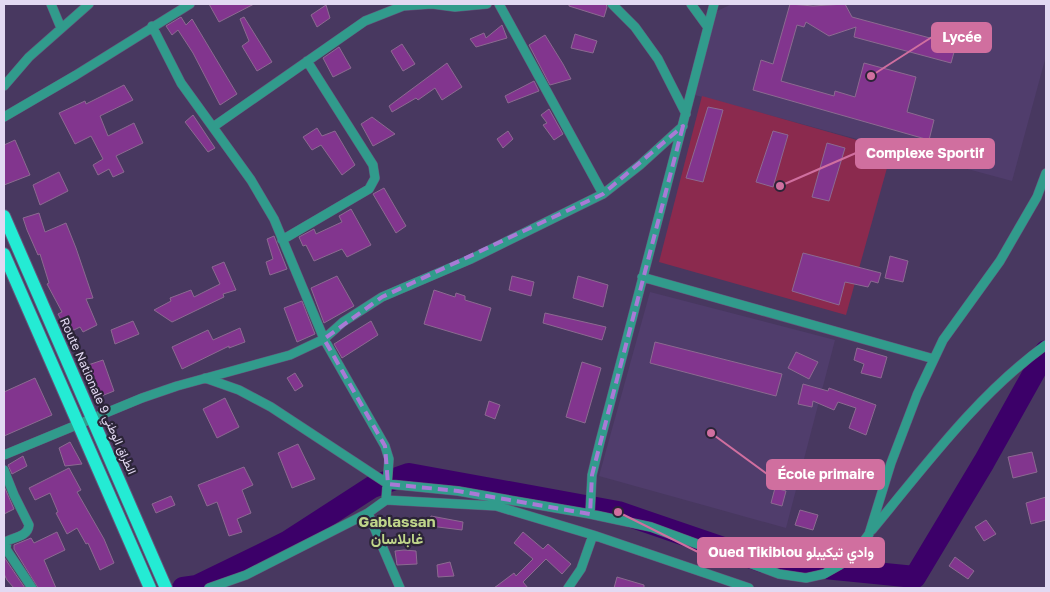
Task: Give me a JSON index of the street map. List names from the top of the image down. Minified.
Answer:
{"streets":{"main road":["Route Nationale الطراق الوطني 9"]},"districts":["Gablassan غابلاسان"],"places":["Lycée","Complexe Sportif","École primaire","Oued Tikiblou وادي تيكيبلو"]}
